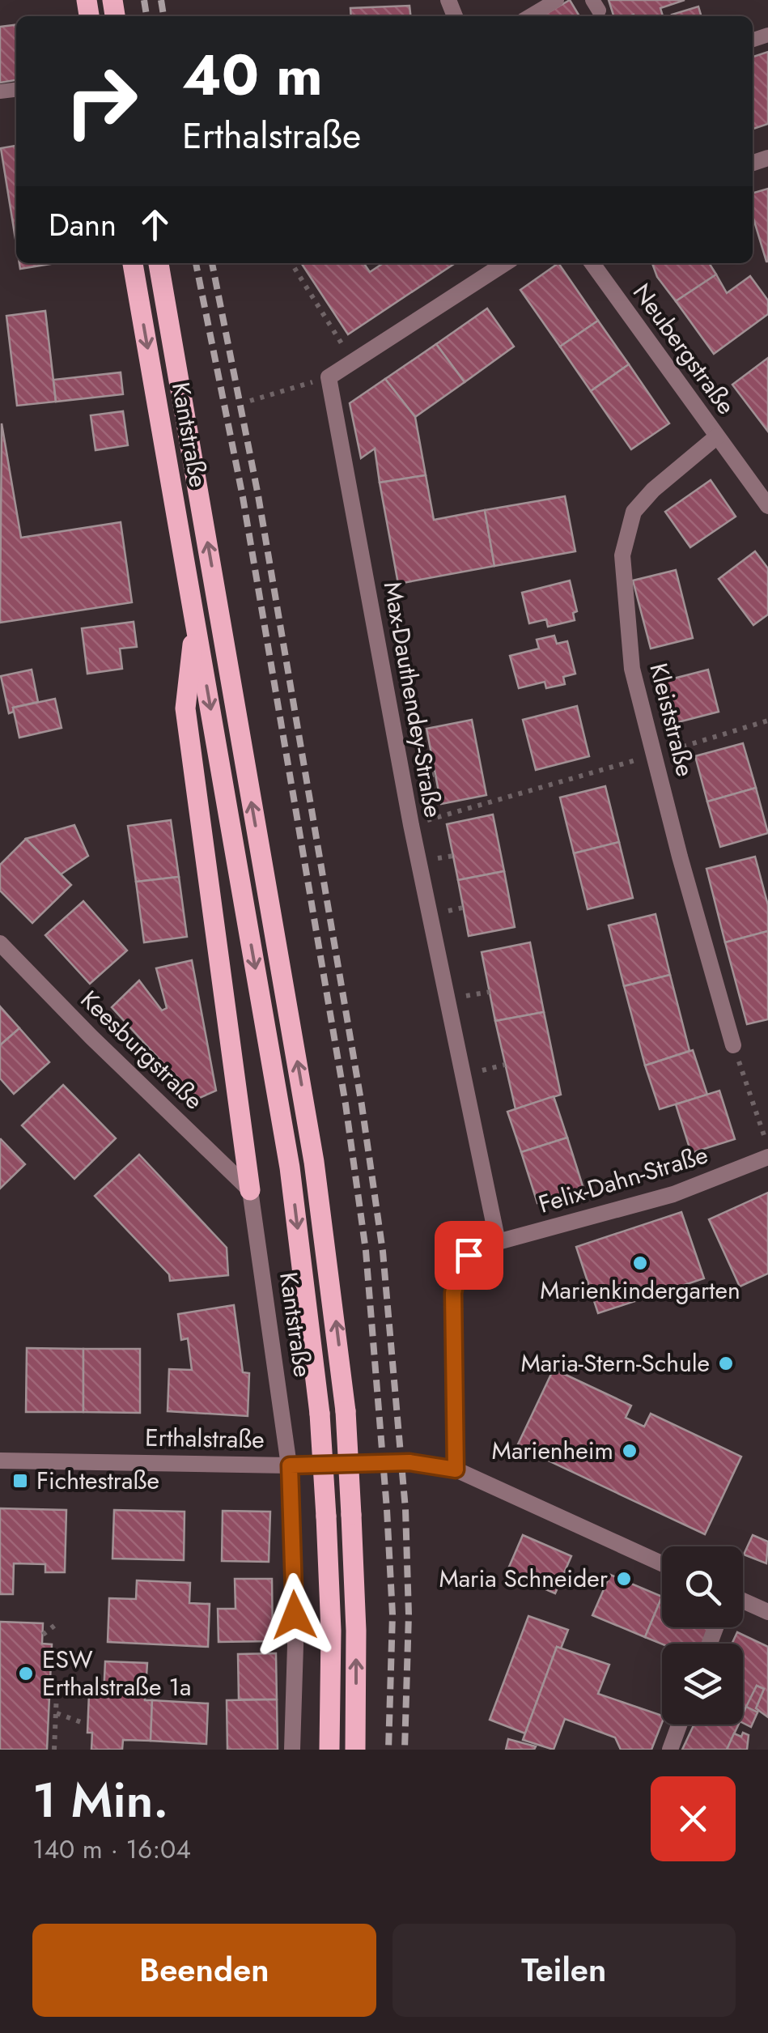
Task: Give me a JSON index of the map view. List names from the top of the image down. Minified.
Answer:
{"streets":{"main road":["Kantstraße"],"street":["Neubergstraße","Max-Dauthendey-Straße","Kleiststraße","Keesburgstraße","Felix-Dahn-Straße","Erthalstraße"]},"crossings":[["Neubergstraße","Kleiststraße"],["Kantstraße","Keesburgstraße"],["Kantstraße","Erthalstraße"],["Max-Dauthendey-Straße","Felix-Dahn-Straße"],["Felix-Dahn-Straße","Erthalstraße"]],"places":{"other":["Marienkindergarten","Maria-Stern-Schule","Marienheim","Maria Schneider","ESW Erthalstraße 1a"],"transit":["Fichtestraße"]},"page":{"turn":["40 m","Erthalstraße"],"then":"Dann","heading":["1 Min.","140 m · 16:04"],"buttons":["Beenden","Teilen"]}}
